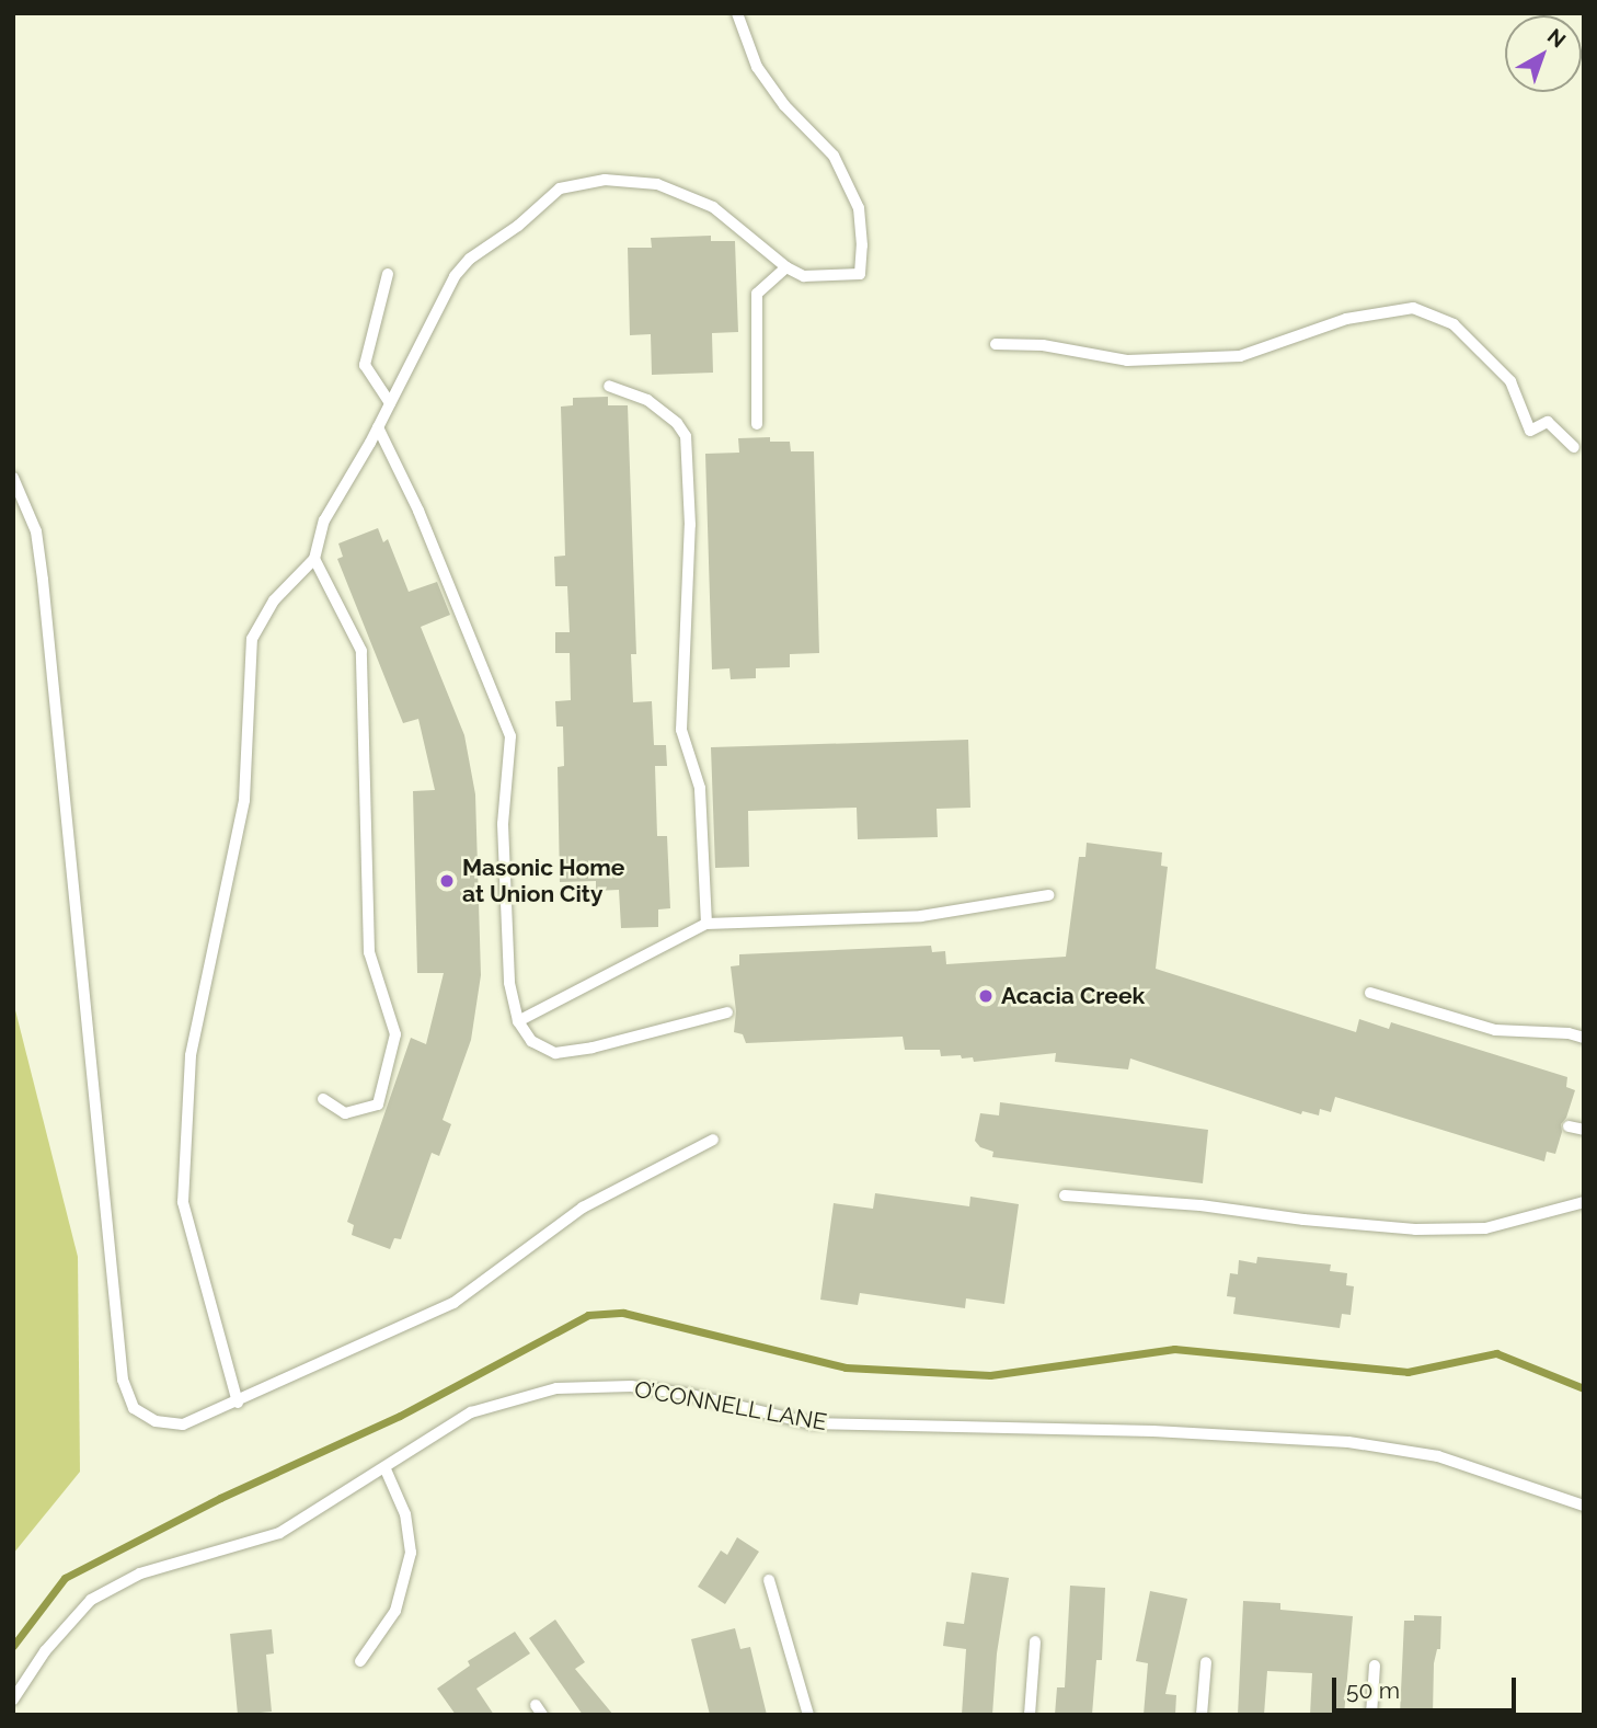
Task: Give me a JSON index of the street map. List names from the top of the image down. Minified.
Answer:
{"streets":{"lane":["O’CONNELL LANE"]},"places":["Masonic Home at Union City","Acacia Creek"],"scale_bar":"50 m","north":"top right"}
